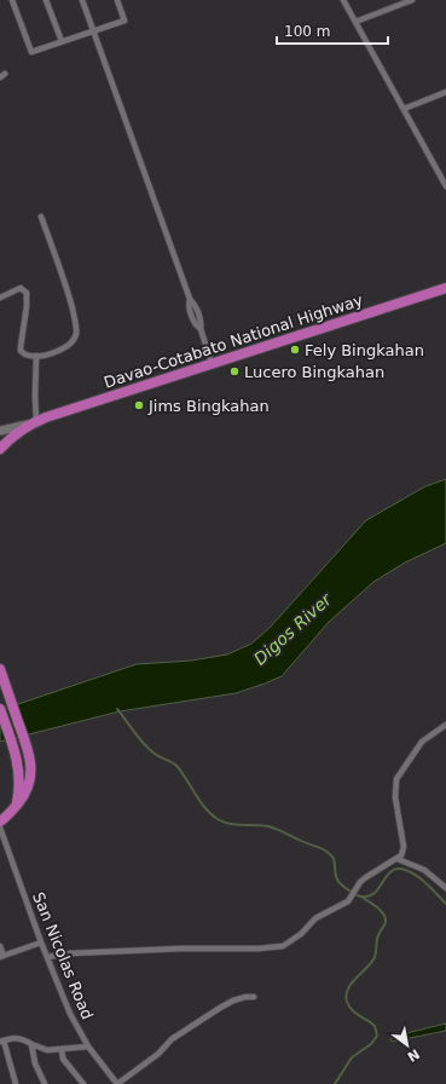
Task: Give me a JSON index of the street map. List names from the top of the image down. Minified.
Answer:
{"streets":{"highway":["Davao-Cotabato National Highway"],"street":["San Nicolas Road"]},"water":["Digos River"],"places":["Fely Bingkahan","Lucero Bingkahan","Jims Bingkahan"],"scale_bar":"100 m","north":"bottom right"}
